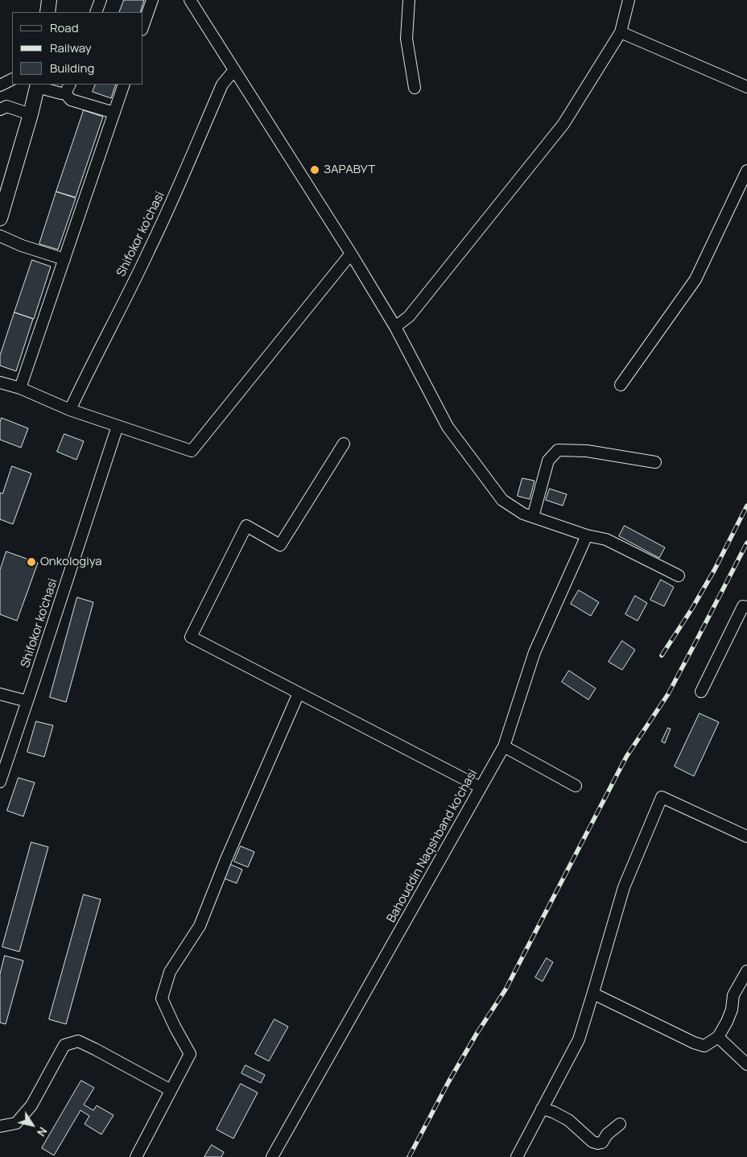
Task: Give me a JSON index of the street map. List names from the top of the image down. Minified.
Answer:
{"streets":{"street":["Shifokor ko'chasi","Bahouddin Naqshband ko'chasi"]},"places":["ЗАРАВУТ","Onkologiya"],"legend":["Road","Railway","Building"],"north":"bottom right"}
